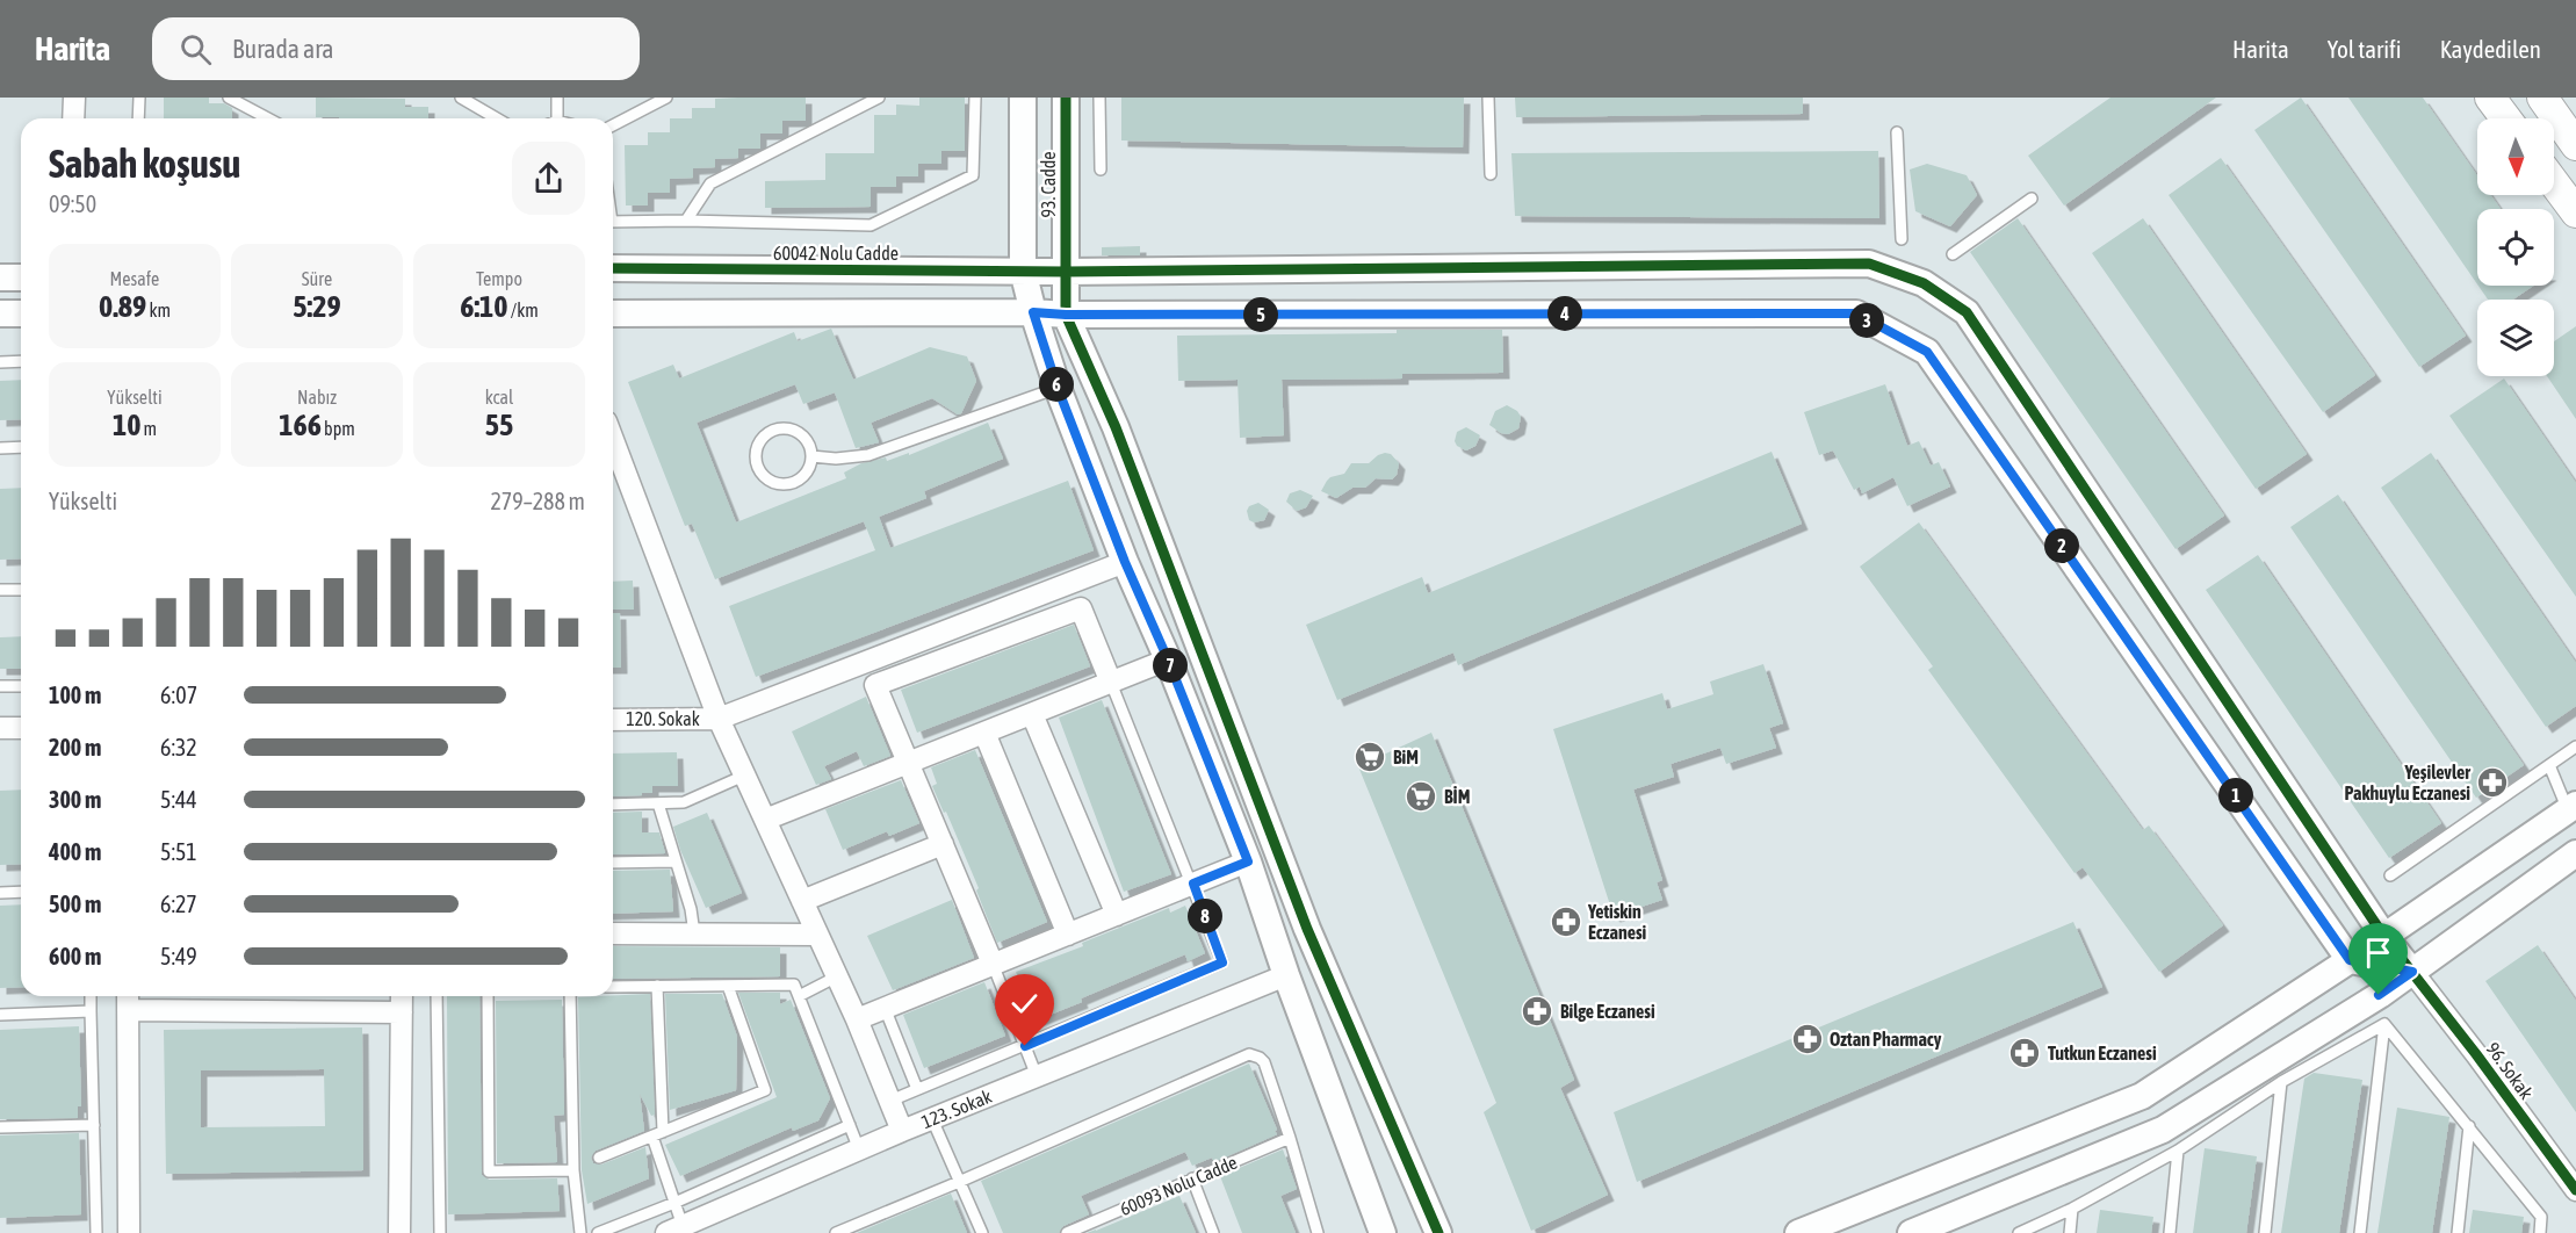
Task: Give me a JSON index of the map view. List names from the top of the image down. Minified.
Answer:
{"streets":{"street":["93. Cadde","60042 Nolu Cadde","120. Sokak","96. Sokak","123. Sokak"],"lane":["60093 Nolu Cadde"]},"crossings":[["93. Cadde","60042 Nolu Cadde"],["60042 Nolu Cadde","96. Sokak"]],"places":{"supermarket":["BiM","BİM"],"pharmacy":["Yeşilevler Pakhuylu Eczanesi","Yetiskin Eczanesi","Bilge Eczanesi","Oztan Pharmacy","Tutkun Eczanesi"]},"north":"bottom","page":{"header":"Harita","search":"Burada ara","nav":["Harita","Yol tarifi","Kaydedilen"],"heading":["Sabah koşusu","09:50"],"stats":[["Mesafe","0.89 km"],["Süre","5:29"],["Tempo","6:10 /km"],["Yükselti","10 m"],["Nabız","166 bpm"],["kcal","55"]],"pins":["4","5","3","6","2","7","1","8"],"chart":["Yükselti","279–288 m"],"list":[{"name":"100 m","note":"6:07"},{"name":"200 m","note":"6:32"},{"name":"300 m","note":"5:44"},{"name":"400 m","note":"5:51"},{"name":"500 m","note":"6:27"},{"name":"600 m","note":"5:49"}]}}
